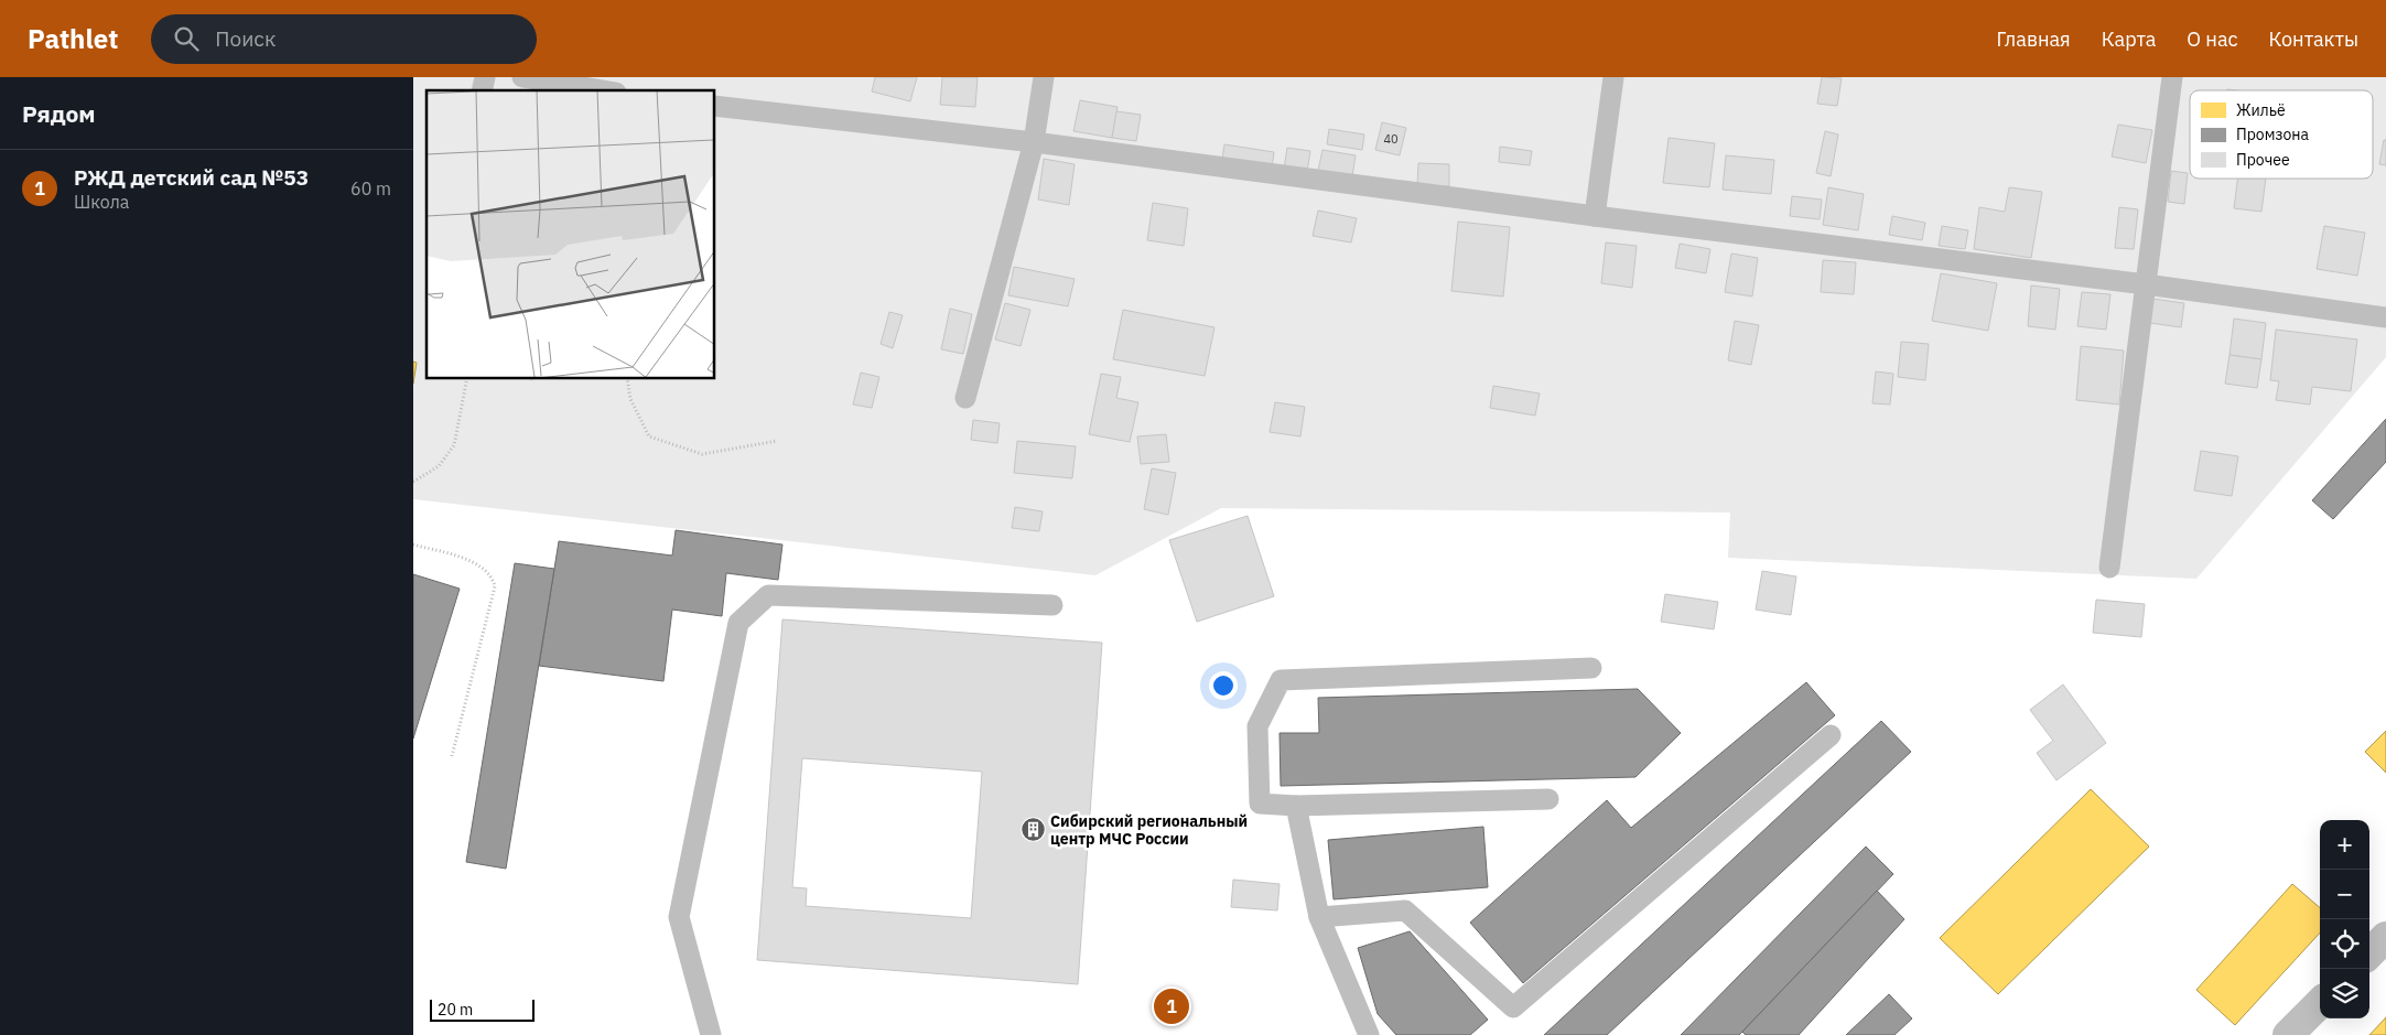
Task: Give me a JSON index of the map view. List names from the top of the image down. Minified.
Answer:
{"places":{"building":["Сибирский региональный центр МЧС России"]},"house_numbers":["40"],"legend":["Жильё","Промзона","Прочее"],"scale_bar":"20 m","page":{"header":"Pathlet","search":"Поиск","nav":["Главная","Карта","О нас","Контакты"],"heading":"Рядом","list":[{"mark":"1","name":"РЖД детский сад №53","note":"Школа","value":"60 m"}],"map_buttons":["+","−"],"pins":"1","scale":"20 m"}}
